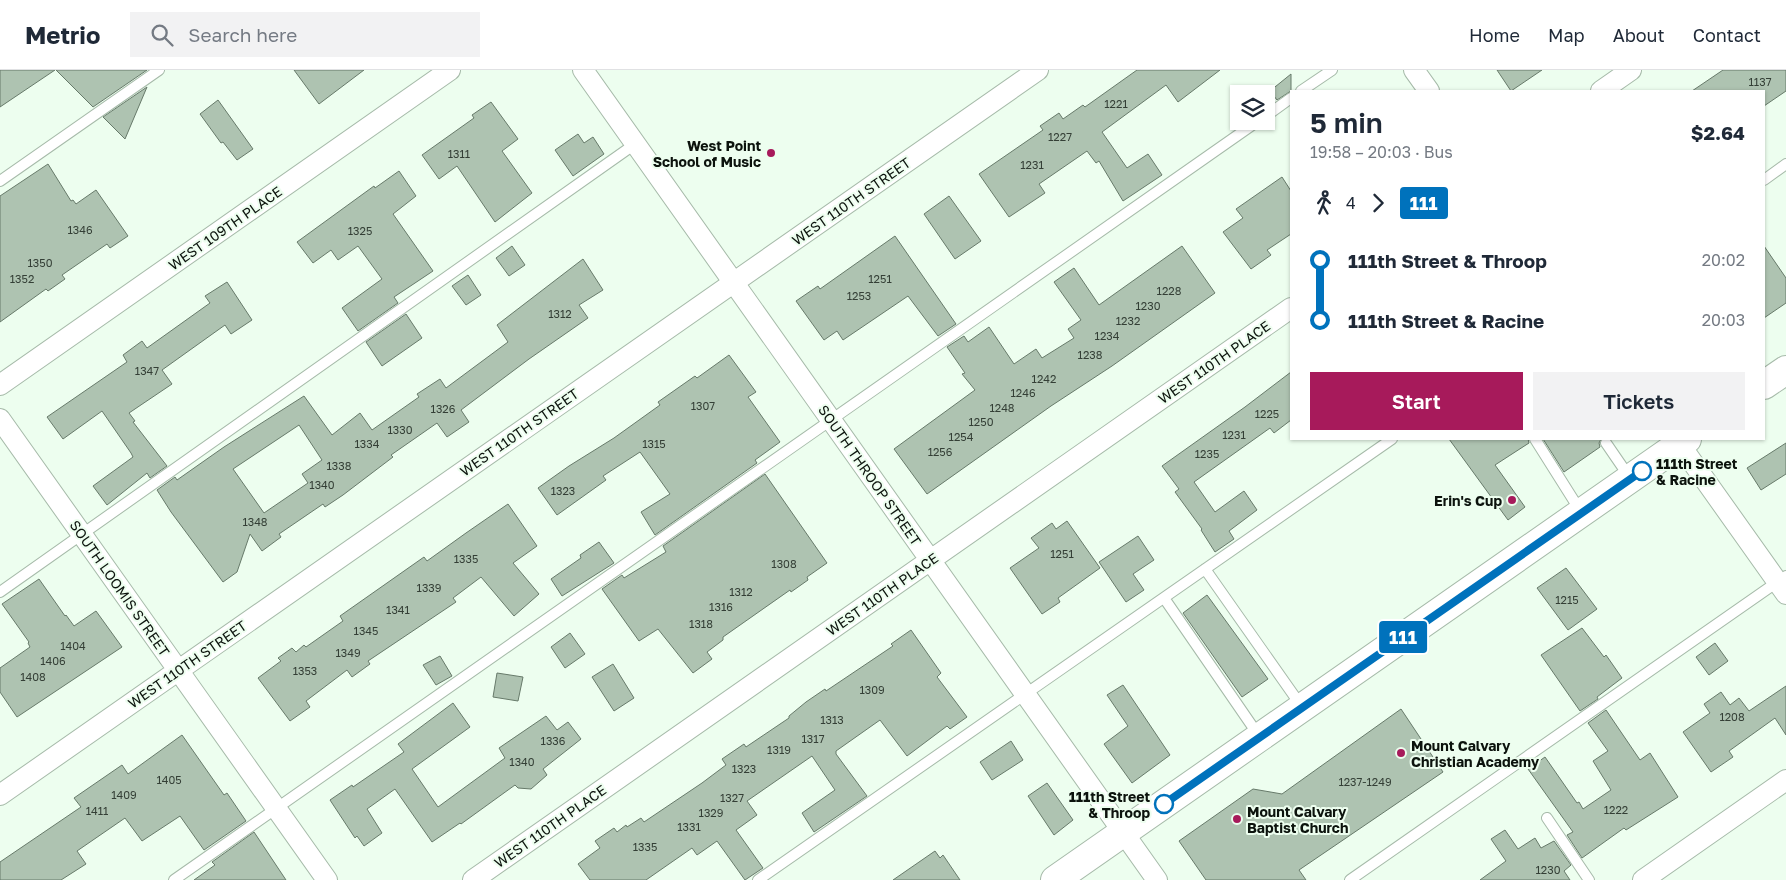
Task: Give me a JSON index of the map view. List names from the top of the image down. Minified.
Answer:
{"streets":{"street":["WEST 110TH STREET","WEST 109TH PLACE","WEST 110TH PLACE","SOUTH THROOP STREET","SOUTH LOOMIS STREET"]},"crossings":[["WEST 110TH STREET","SOUTH THROOP STREET"],["WEST 110TH STREET","SOUTH LOOMIS STREET"],["WEST 110TH PLACE","SOUTH THROOP STREET"]],"places":["West Point School of Music","111th Street & Racine","Erin's Cup","Mount Calvary Christian Academy","111th Street & Throop","Mount Calvary Baptist Church"],"lines":["bus line 111"],"house_numbers":["1137","1221","1227","1311","1231","1346","1325","1350","1352","1251","1228","1253","1230","1312","1232","1234","1238","1347","1242","1246","1307","1248","1326","1225","1250","1330","1231","1254","1334","1315","1256","1235","1338","1340","1323","1348","1251","1335","1308","1339","1312","1215","1316","1341","1318","1345","1404","1349","1406","1353","1408","1309","1208","1313","1317","1336","1319","1340","1323","1405","1237-1249","1409","1327","1222","1411","1329","1331","1335","1230"],"page":{"header":"Metrio","search":"Search here","nav":["Home","Map","About","Contact"],"on_map":"111","heading":["5 min","19:58 – 20:03 · Bus","$2.64"],"legs":["4","111"],"list":[{"name":"111th Street & Throop","value":"20:02"},{"name":"111th Street & Racine","value":"20:03"}],"buttons":["Start","Tickets"]}}
